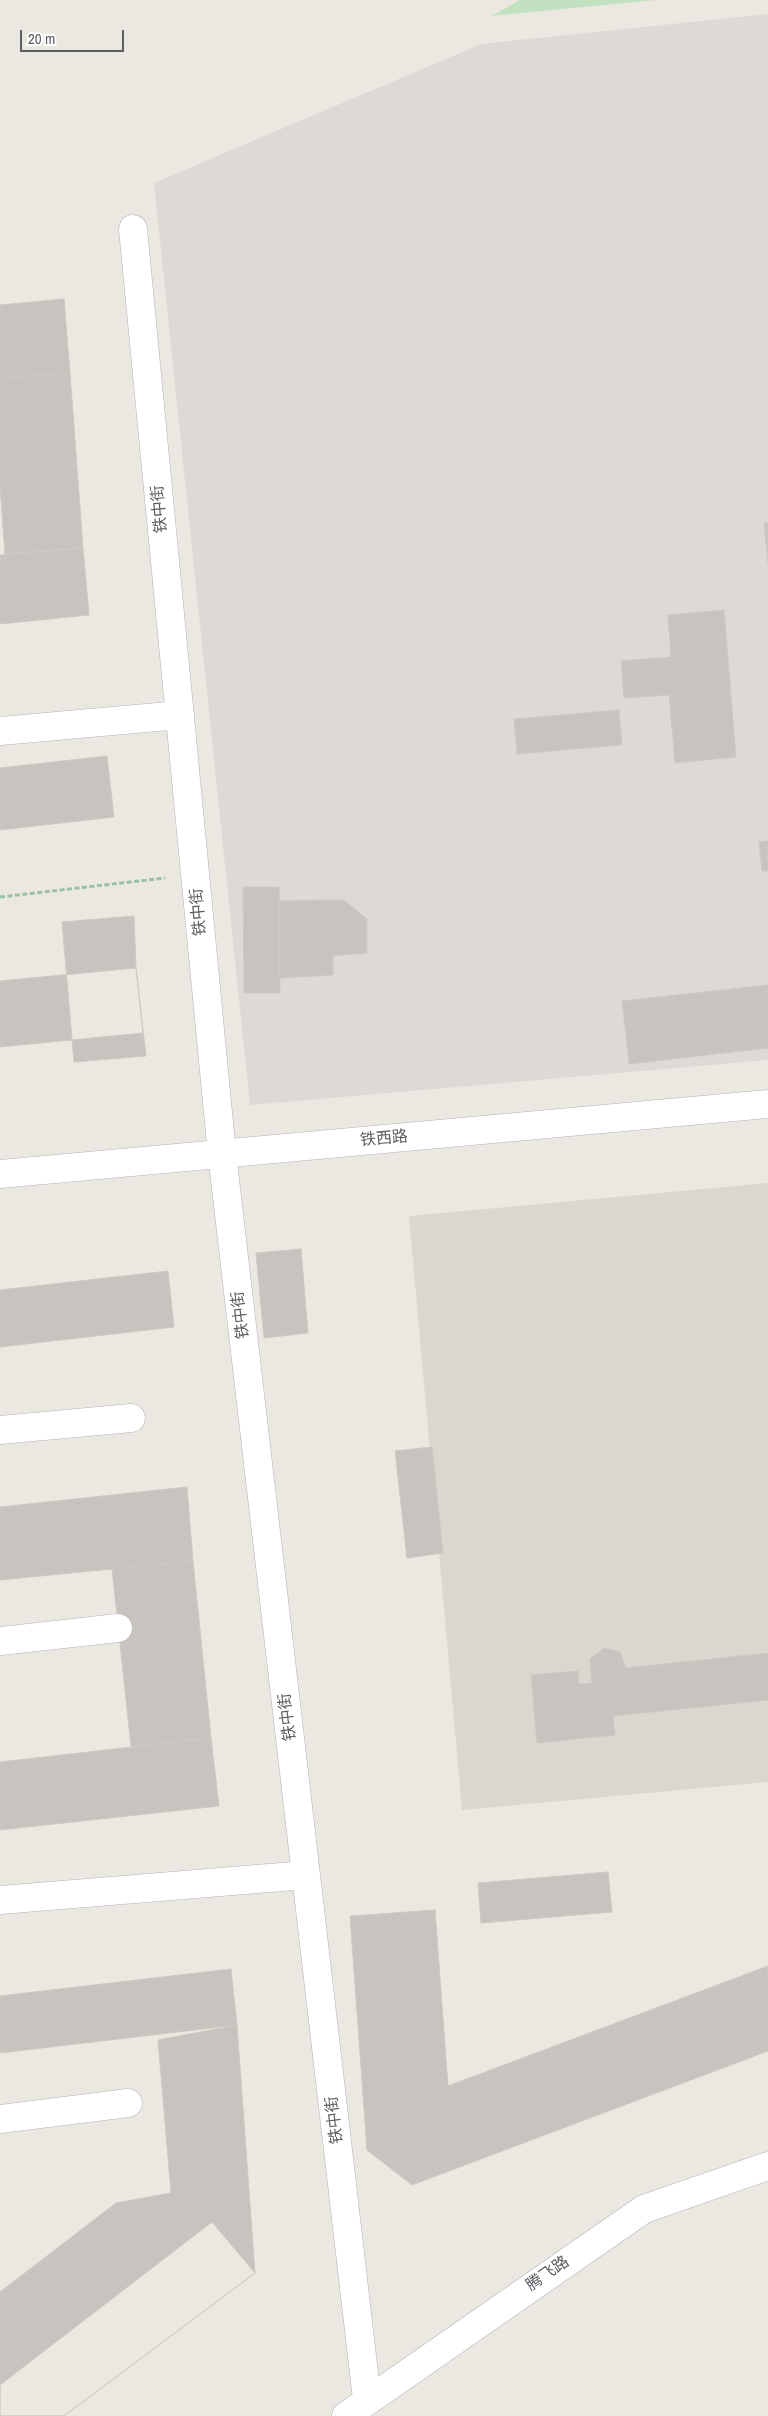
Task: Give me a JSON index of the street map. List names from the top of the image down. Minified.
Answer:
{"streets":{"street":["铁中街","铁西路","腾飞路"]},"crossings":[["铁中街","铁西路"],["铁中街","腾飞路"]],"scale_bar":"20 m"}
